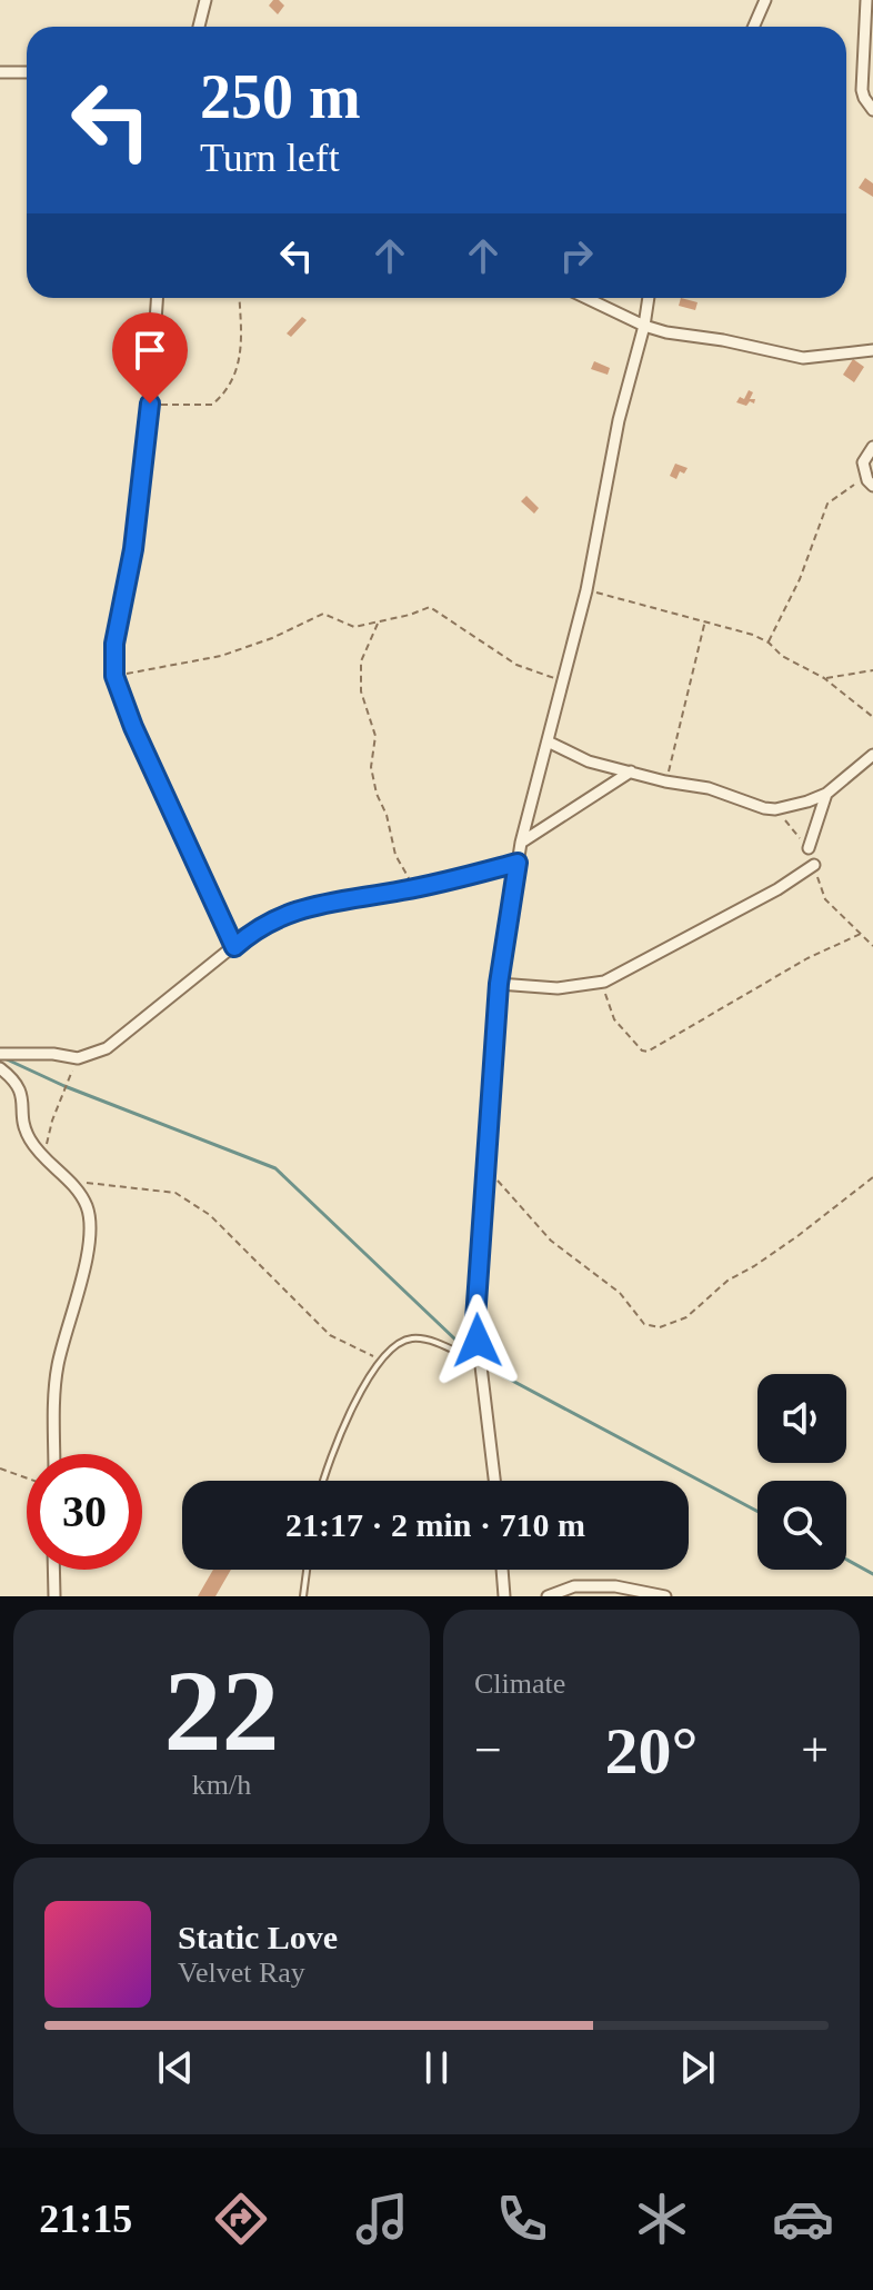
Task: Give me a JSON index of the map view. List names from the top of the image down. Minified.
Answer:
{"page":{"turn":["250 m","Turn left"],"limit":"30","trip":"21:17 · 2 min · 710 m","tile":[["22","km/h"],"Climate"],"heat":["−","20°","+"],"song":["Static Love","Velvet Ray"],"tabs":"21:15"}}
